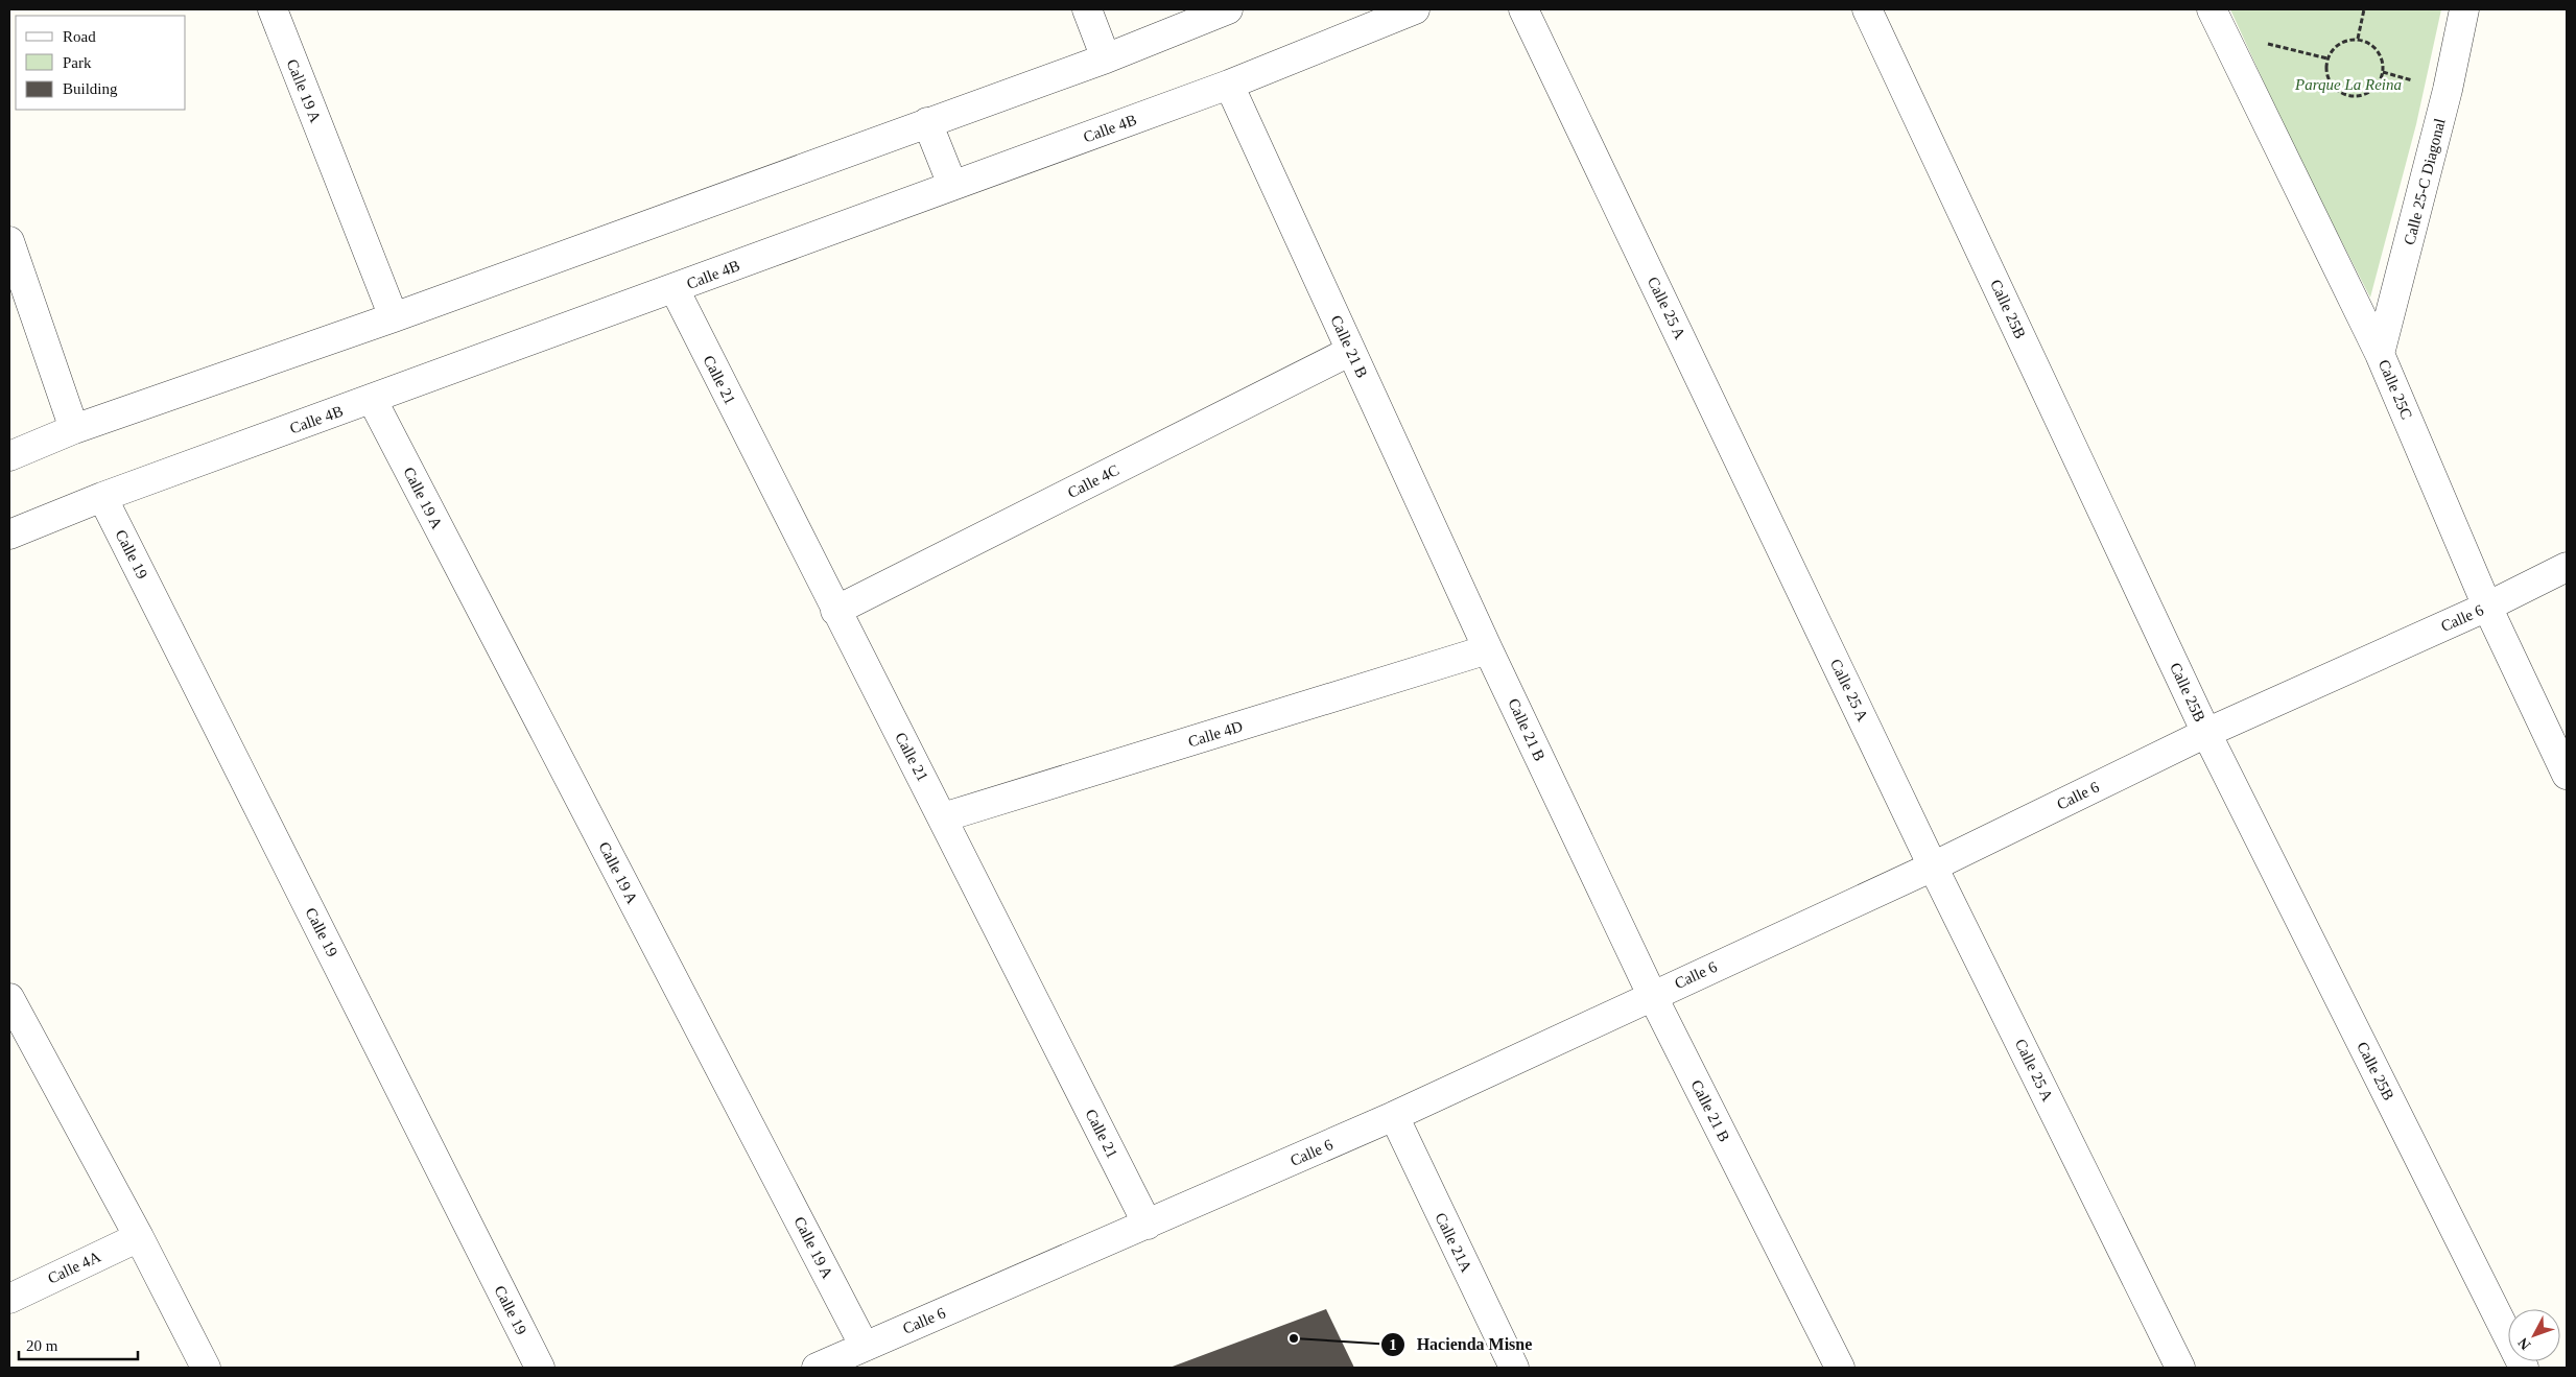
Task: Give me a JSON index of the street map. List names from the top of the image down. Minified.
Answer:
{"streets":{"street":["Calle 19 A","Calle 4B","Calle 25-C Diagonal","Calle 25 A","Calle 25B","Calle 21 B","Calle 21","Calle 25C","Calle 4C","Calle 19","Calle 6","Calle 4D","Calle 21A","Calle 4A"]},"crossings":[["Calle 19 A","Calle 4B"],["Calle 19 A","Calle 6"],["Calle 4B","Calle 21 B"],["Calle 4B","Calle 21"],["Calle 4B","Calle 19"],["Calle 25-C Diagonal","Calle 25C"],["Calle 25 A","Calle 6"],["Calle 25B","Calle 6"],["Calle 21 B","Calle 4C"],["Calle 21 B","Calle 6"],["Calle 21 B","Calle 4D"],["Calle 21","Calle 4C"],["Calle 21","Calle 6"],["Calle 21","Calle 4D"],["Calle 25C","Calle 6"],["Calle 6","Calle 21A"]],"parks":["Parque La Reina"],"places":["Hacienda Misne"],"legend":["Road","Park","Building"],"scale_bar":"20 m","north":"bottom left"}
